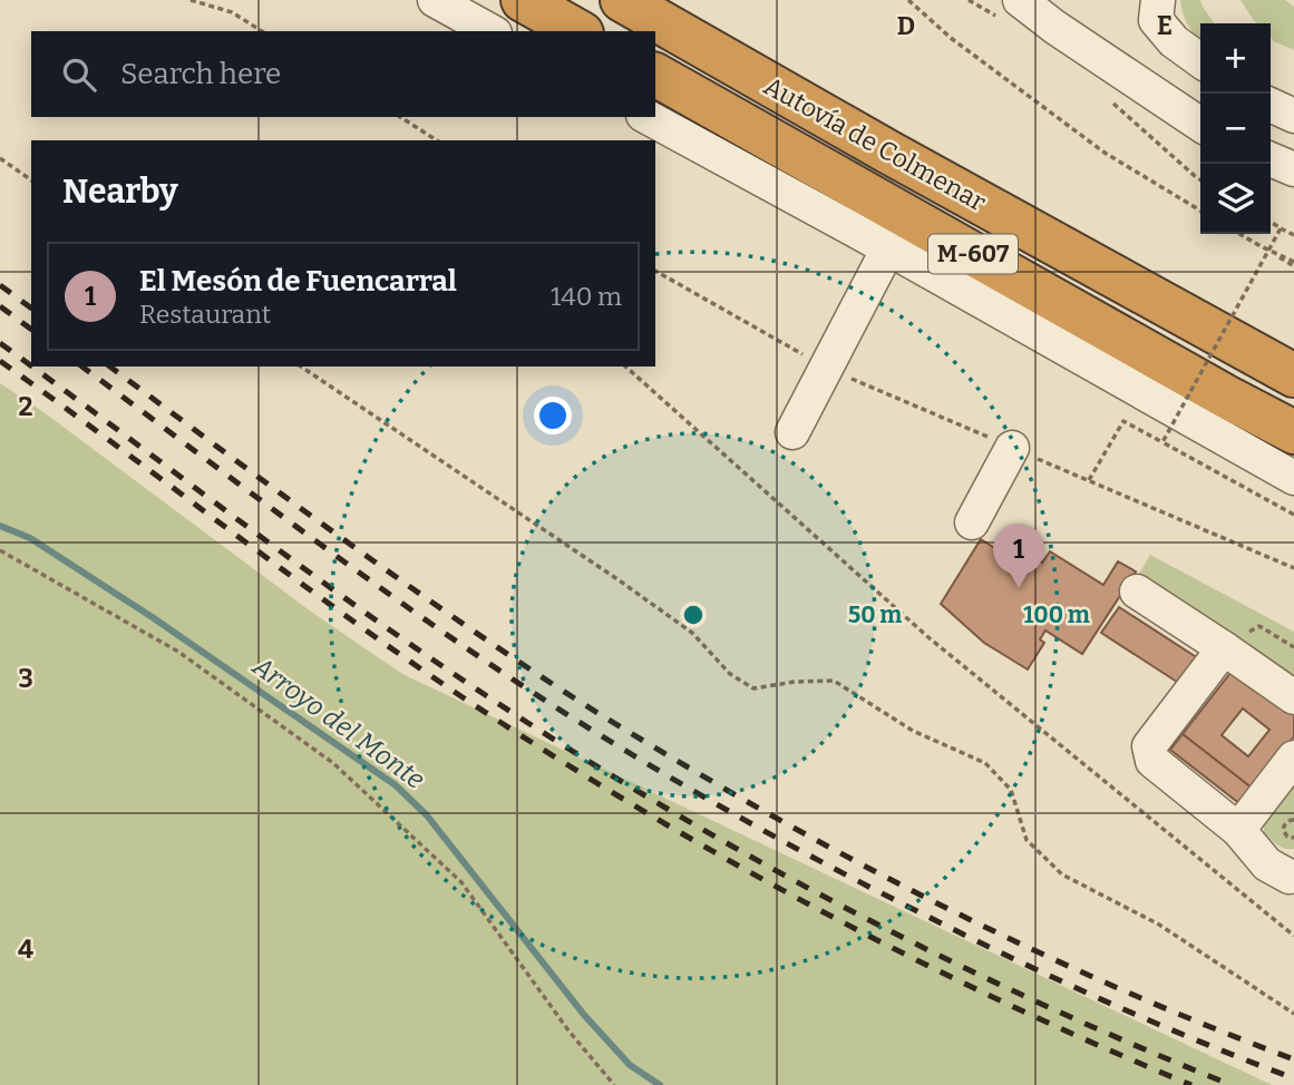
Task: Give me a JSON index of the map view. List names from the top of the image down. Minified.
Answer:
{"streets":{"highway":["Autovía de Colmenar","M-607"]},"water":["Arroyo del Monte"],"page":{"map_buttons":["+","−"],"search":"Search here","heading":"Nearby","list":[{"mark":"1","name":"El Mesón de Fuencarral","note":"Restaurant","value":"140 m"}],"pins":"1"},"grid":{"columns":["D","E"],"rows":["2","3","4"]},"rings":["50 m","100 m"]}
